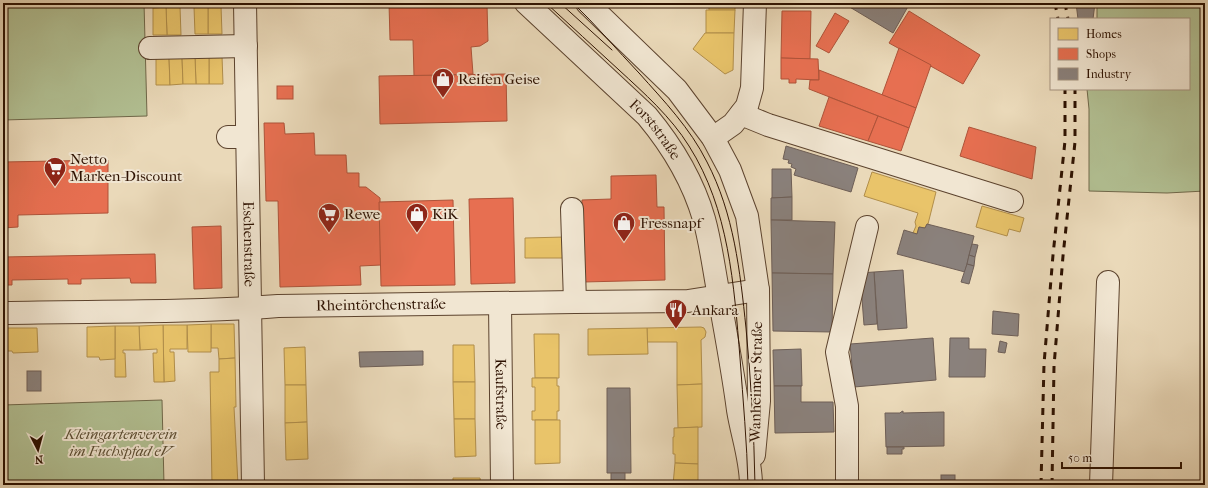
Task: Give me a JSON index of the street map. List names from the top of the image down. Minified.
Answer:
{"streets":{"street":["Forststraße","Eschenstraße","Rheintörchenstraße","Wanheimer Straße","Kaufstraße"]},"crossings":[["Forststraße","Rheintörchenstraße"],["Forststraße","Wanheimer Straße"],["Eschenstraße","Rheintörchenstraße"],["Rheintörchenstraße","Wanheimer Straße"],["Rheintörchenstraße","Kaufstraße"]],"parks":["Kleingartenverein im Fuchspfad eV"],"places":{"shop":["Reifen Geise","KiK","Fressnapf"],"supermarket":["Netto Marken-Discount","Rewe"],"restaurant":["Ankara"]},"legend":["Homes","Shops","Industry"],"scale_bar":"50 m","north":"bottom"}
